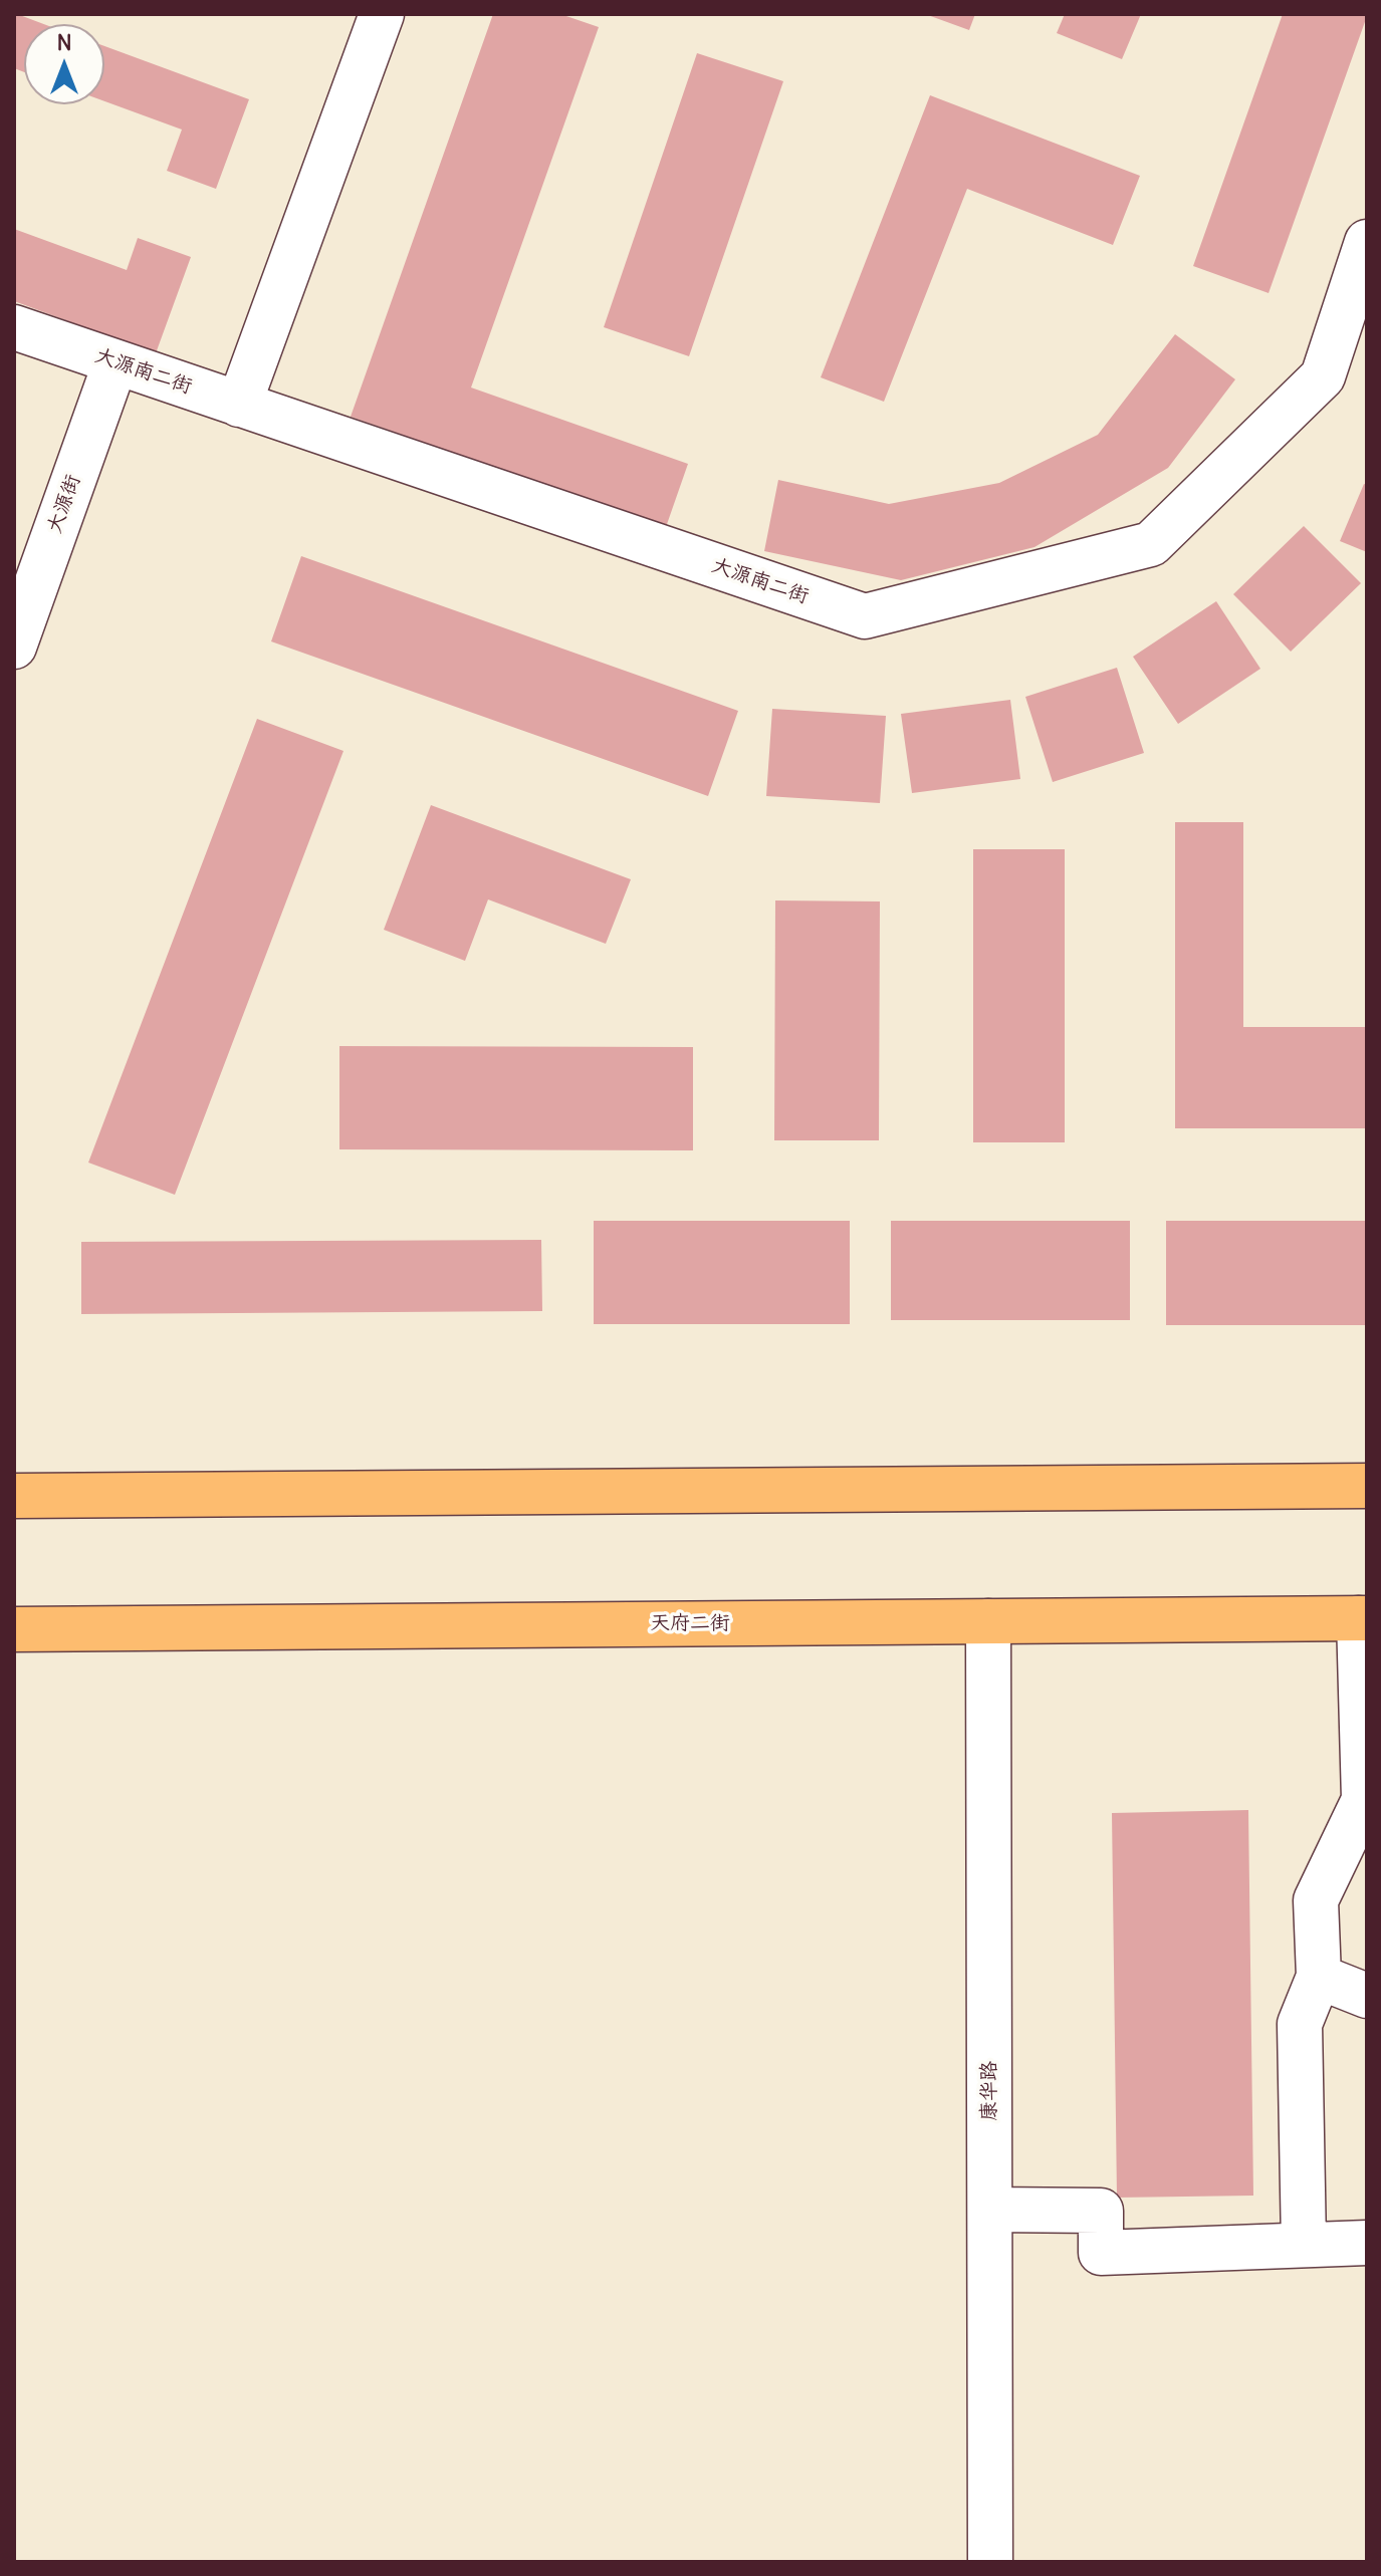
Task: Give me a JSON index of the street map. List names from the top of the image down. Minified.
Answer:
{"streets":{"main road":["天府二街"],"street":["大源南二街","大源街","康华路"]},"crossings":[["大源南二街","大源街"],["天府二街","康华路"]],"north":"top"}
